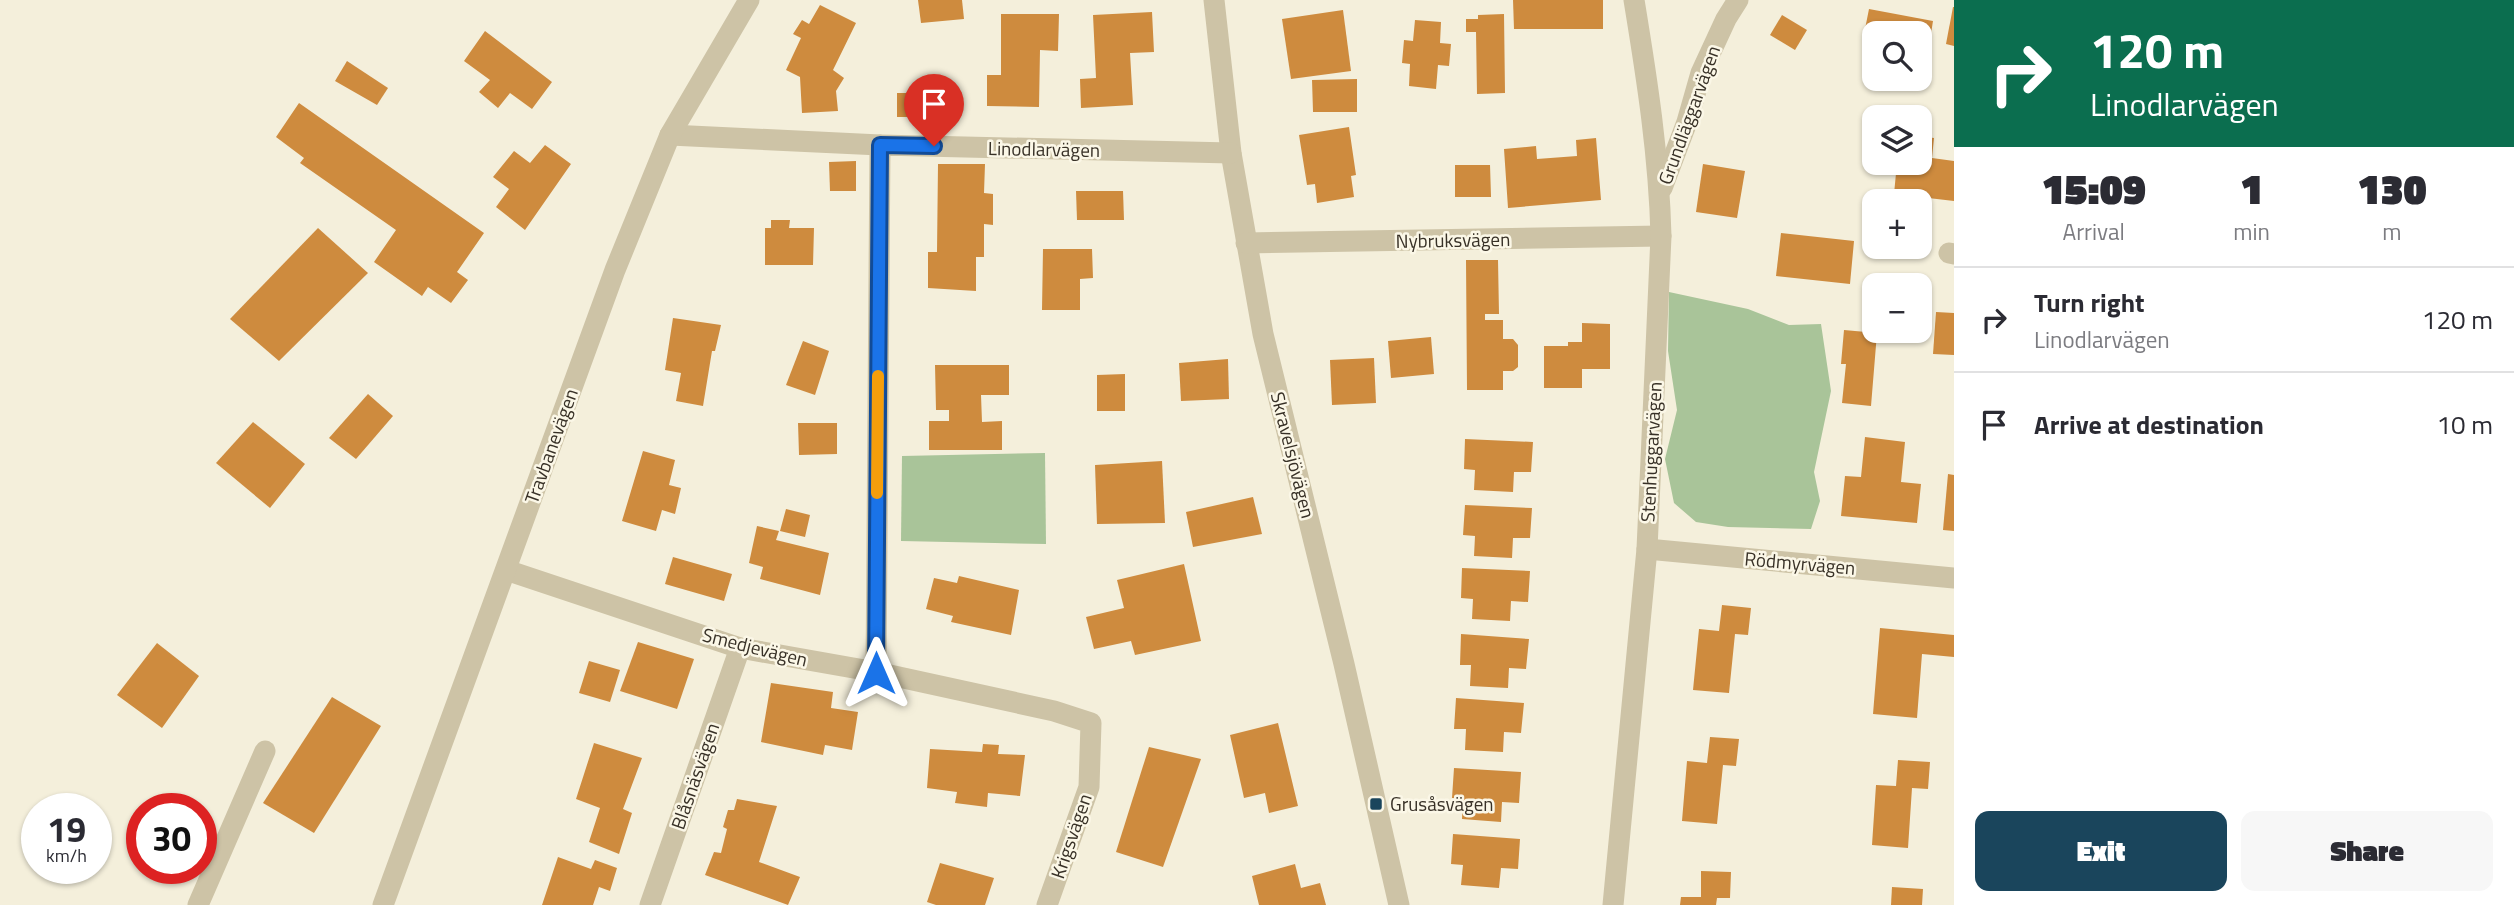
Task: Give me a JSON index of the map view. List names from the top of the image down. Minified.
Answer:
{"streets":{"street":["Grundläggarvägen","Linodlarvägen","Nybruksvägen","Travbanevägen","Stenhuggarvägen","Skravelsjövägen","Rödmyrvägen","Smedjevägen","Blåsnäsvägen","Krigsvägen"]},"crossings":[["Grundläggarvägen","Stenhuggarvägen"],["Linodlarvägen","Travbanevägen"],["Linodlarvägen","Skravelsjövägen"],["Nybruksvägen","Stenhuggarvägen"],["Nybruksvägen","Skravelsjövägen"],["Travbanevägen","Smedjevägen"],["Stenhuggarvägen","Rödmyrvägen"],["Smedjevägen","Blåsnäsvägen"],["Smedjevägen","Krigsvägen"]],"places":{"transit":["Grusåsvägen"]},"page":{"turn":["120 m","Linodlarvägen"],"map_buttons":["+","−"],"eta":["15:09","Arrival","1","min","130","m"],"list":[{"name":"Turn right","note":"Linodlarvägen","value":"120 m"},{"name":"Arrive at destination","value":"10 m"}],"speed":"19 km/h","limit":"30","buttons":["Exit","Share"]}}
